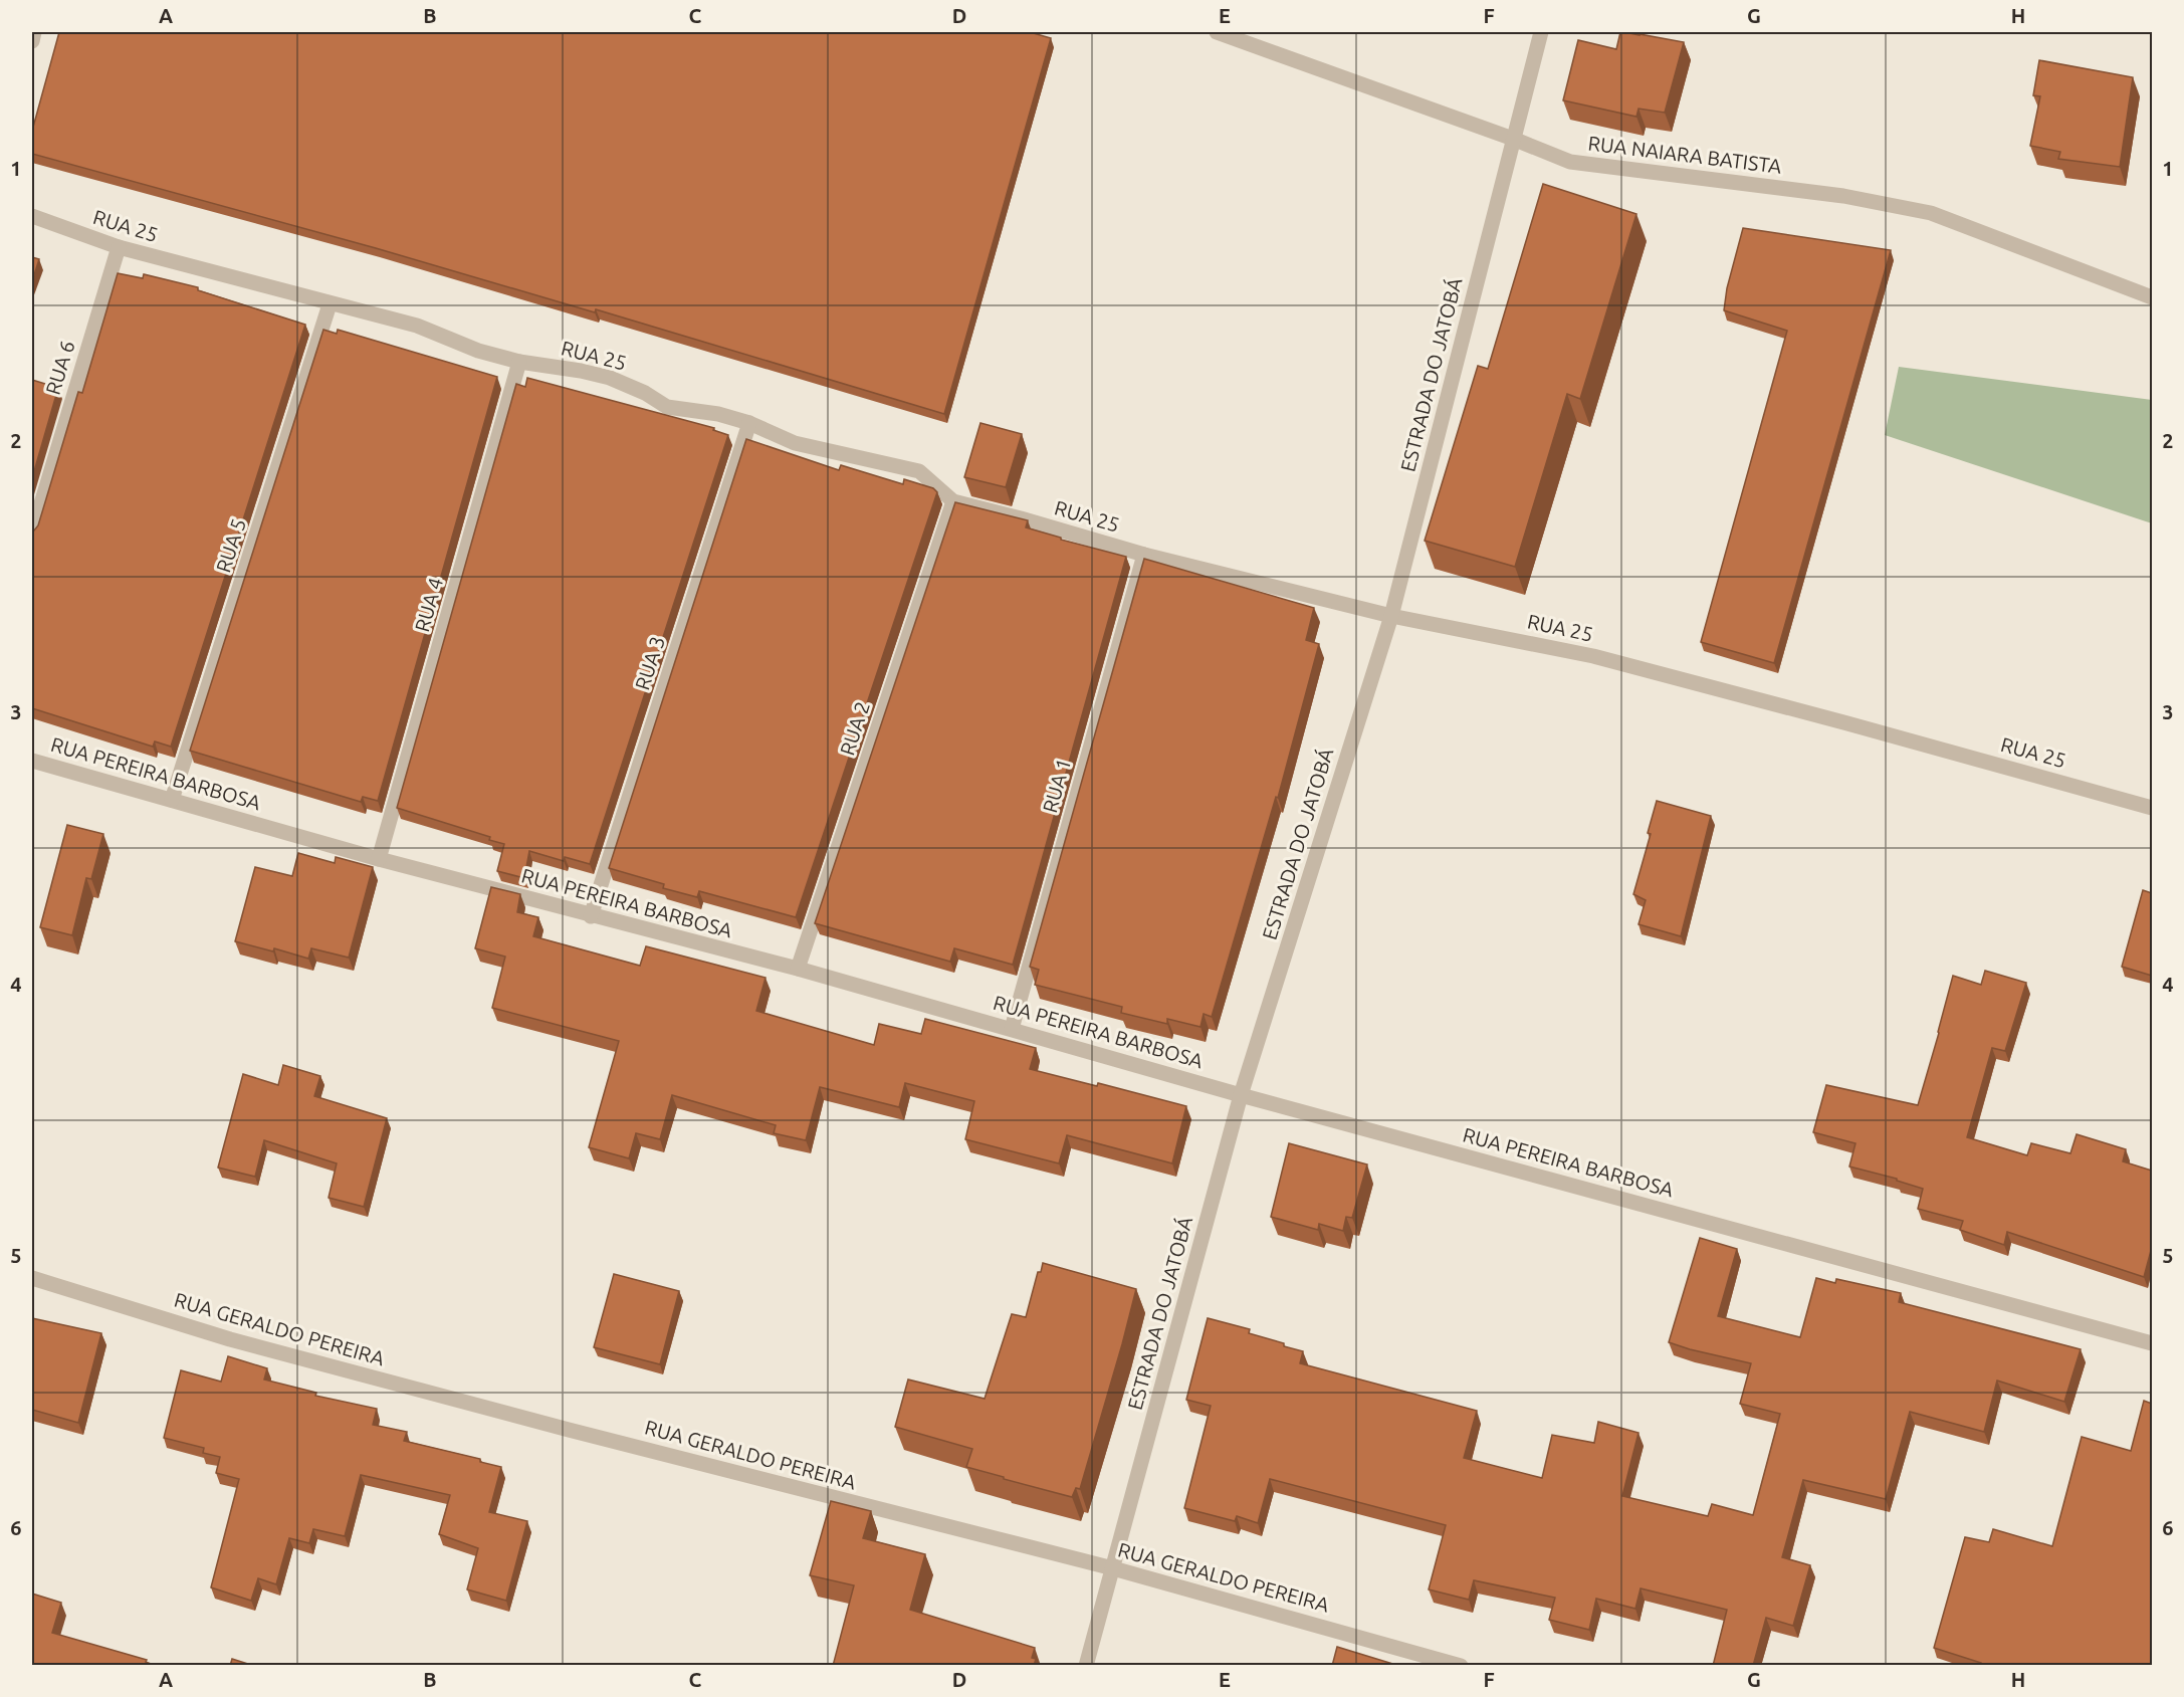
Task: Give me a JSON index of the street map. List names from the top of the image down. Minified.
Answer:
{"streets":{"street":["RUA NAIARA BATISTA","RUA 25","RUA 6","ESTRADA DO JATOBÁ","RUA 5","RUA 4","RUA 3","RUA 2","RUA PEREIRA BARBOSA","RUA 1","RUA GERALDO PEREIRA"]},"crossings":[["RUA NAIARA BATISTA","ESTRADA DO JATOBÁ"],["RUA 25","RUA 6"],["RUA 25","ESTRADA DO JATOBÁ"],["RUA 25","RUA 5"],["RUA 25","RUA 4"],["RUA 25","RUA 3"],["RUA 25","RUA 2"],["RUA 25","RUA 1"],["ESTRADA DO JATOBÁ","RUA PEREIRA BARBOSA"],["ESTRADA DO JATOBÁ","RUA GERALDO PEREIRA"],["RUA 5","RUA PEREIRA BARBOSA"],["RUA 4","RUA PEREIRA BARBOSA"],["RUA 3","RUA PEREIRA BARBOSA"],["RUA 2","RUA PEREIRA BARBOSA"],["RUA PEREIRA BARBOSA","RUA 1"]],"grid":{"columns":["A","B","C","D","E","F","G","H"],"rows":["1","2","3","4","5","6"]}}
